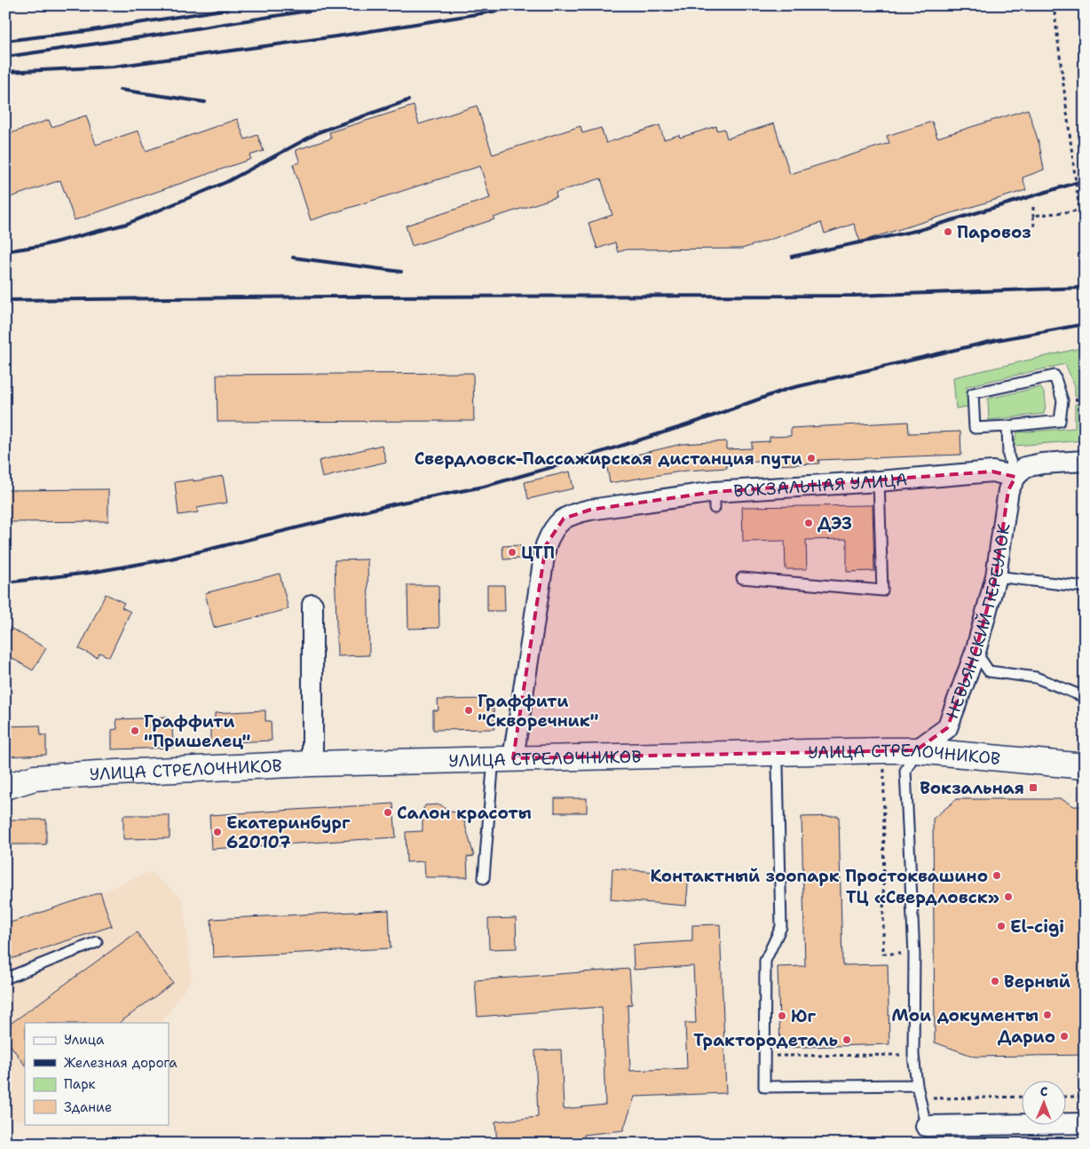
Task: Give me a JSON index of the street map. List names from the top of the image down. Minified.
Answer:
{"streets":{"main road":["УЛИЦА СТРЕЛОЧНИКОВ"],"street":["ВОКЗАЛЬНАЯ УЛИЦА","НЕВЬЯНСКИЙ ПЕРЕУЛОК"]},"crossings":[["ВОКЗАЛЬНАЯ УЛИЦА","НЕВЬЯНСКИЙ ПЕРЕУЛОК"],["ВОКЗАЛЬНАЯ УЛИЦА","УЛИЦА СТРЕЛОЧНИКОВ"],["НЕВЬЯНСКИЙ ПЕРЕУЛОК","УЛИЦА СТРЕЛОЧНИКОВ"]],"places":{"other":["Паровоз","Свердловск-Пассажирская дистанция пути","ДЭЗ","ЦТП","Граффити \"Скворечник\"","Граффити \"Пришелец\"","Салон красоты","Екатеринбург 620107","Контактный зоопарк Простоквашино","ТЦ «Свердловск»","El-cigi","Верный","Мои документы","Юг","Дарио","Трактородеталь"],"transit":["Вокзальная"]},"legend":["Улица","Железная дорога","Парк","Здание"],"north":"top"}
